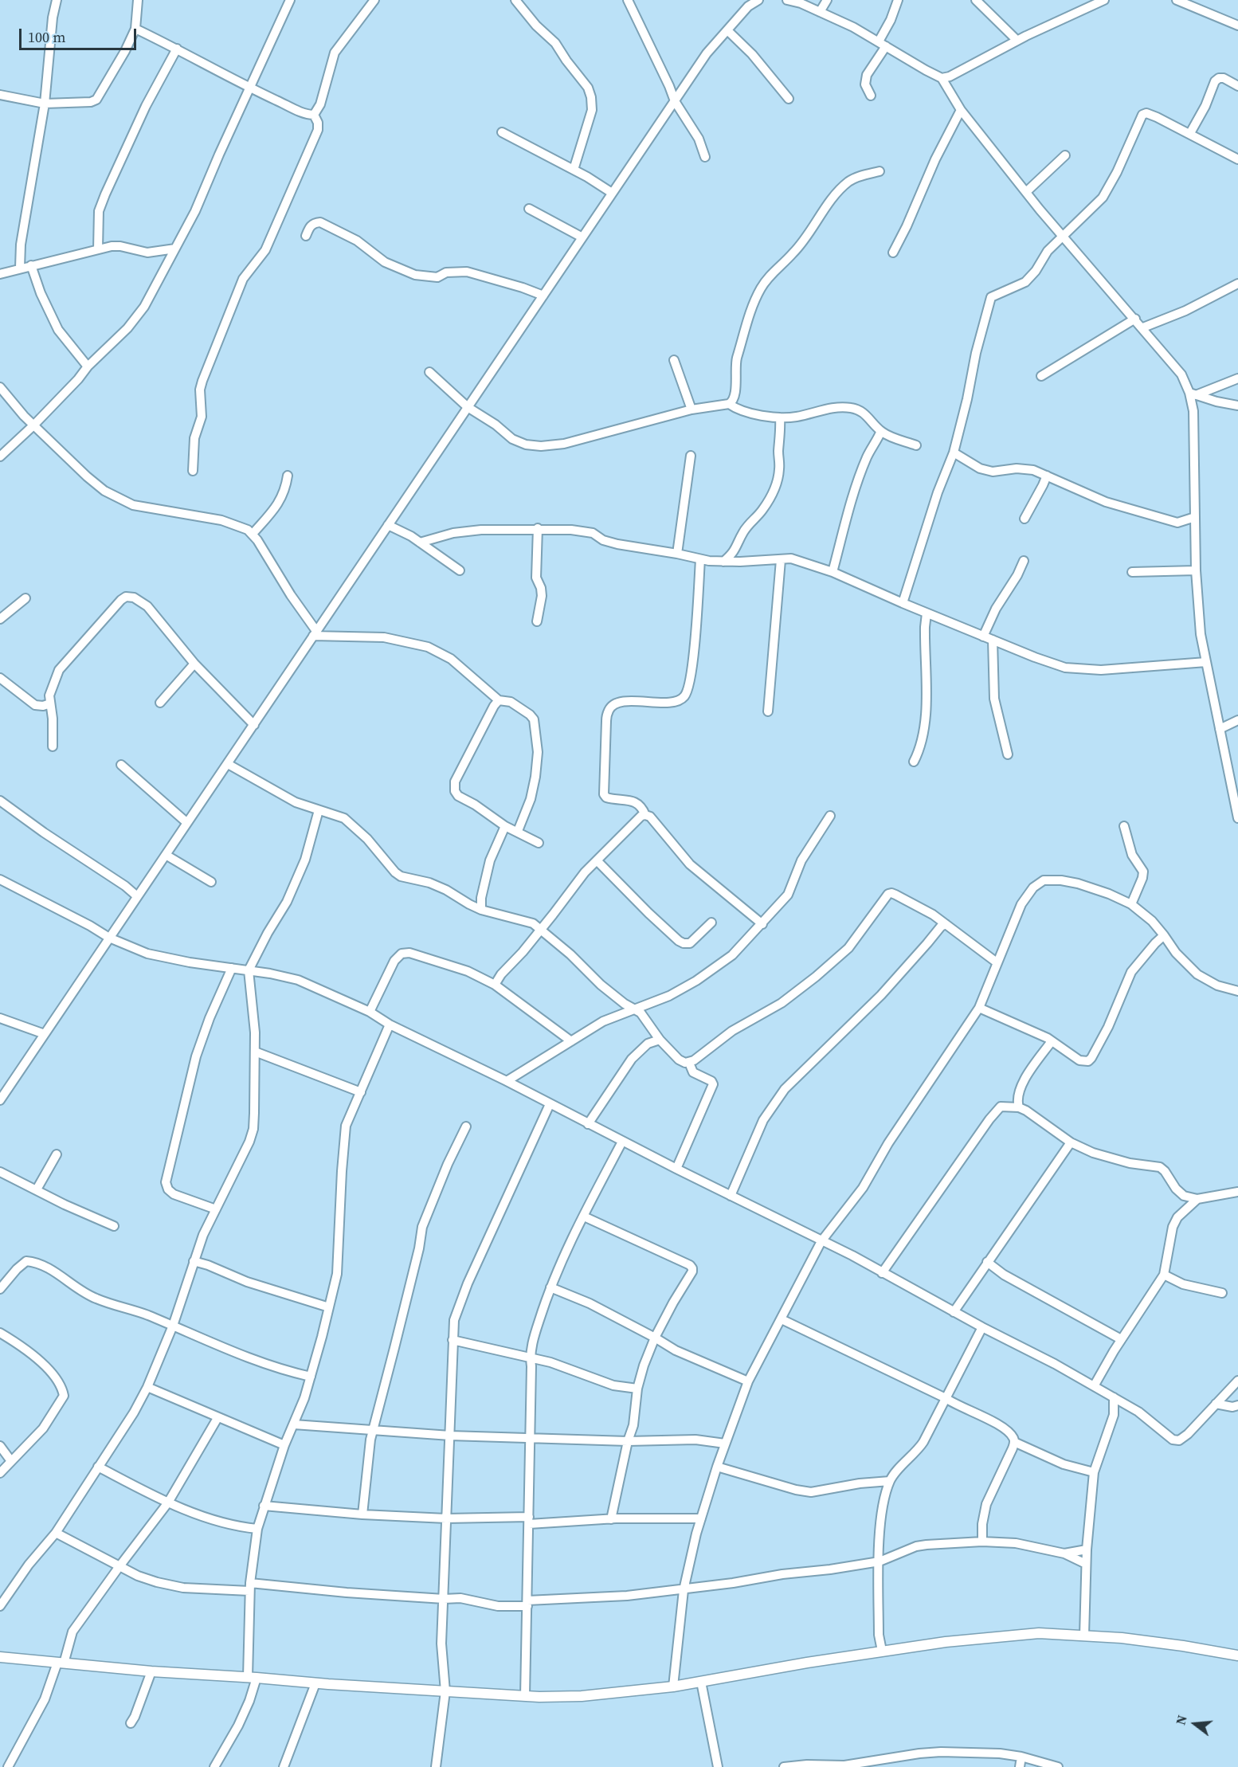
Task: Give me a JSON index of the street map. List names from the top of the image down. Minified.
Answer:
{"scale_bar":"100 m","north":"left"}
